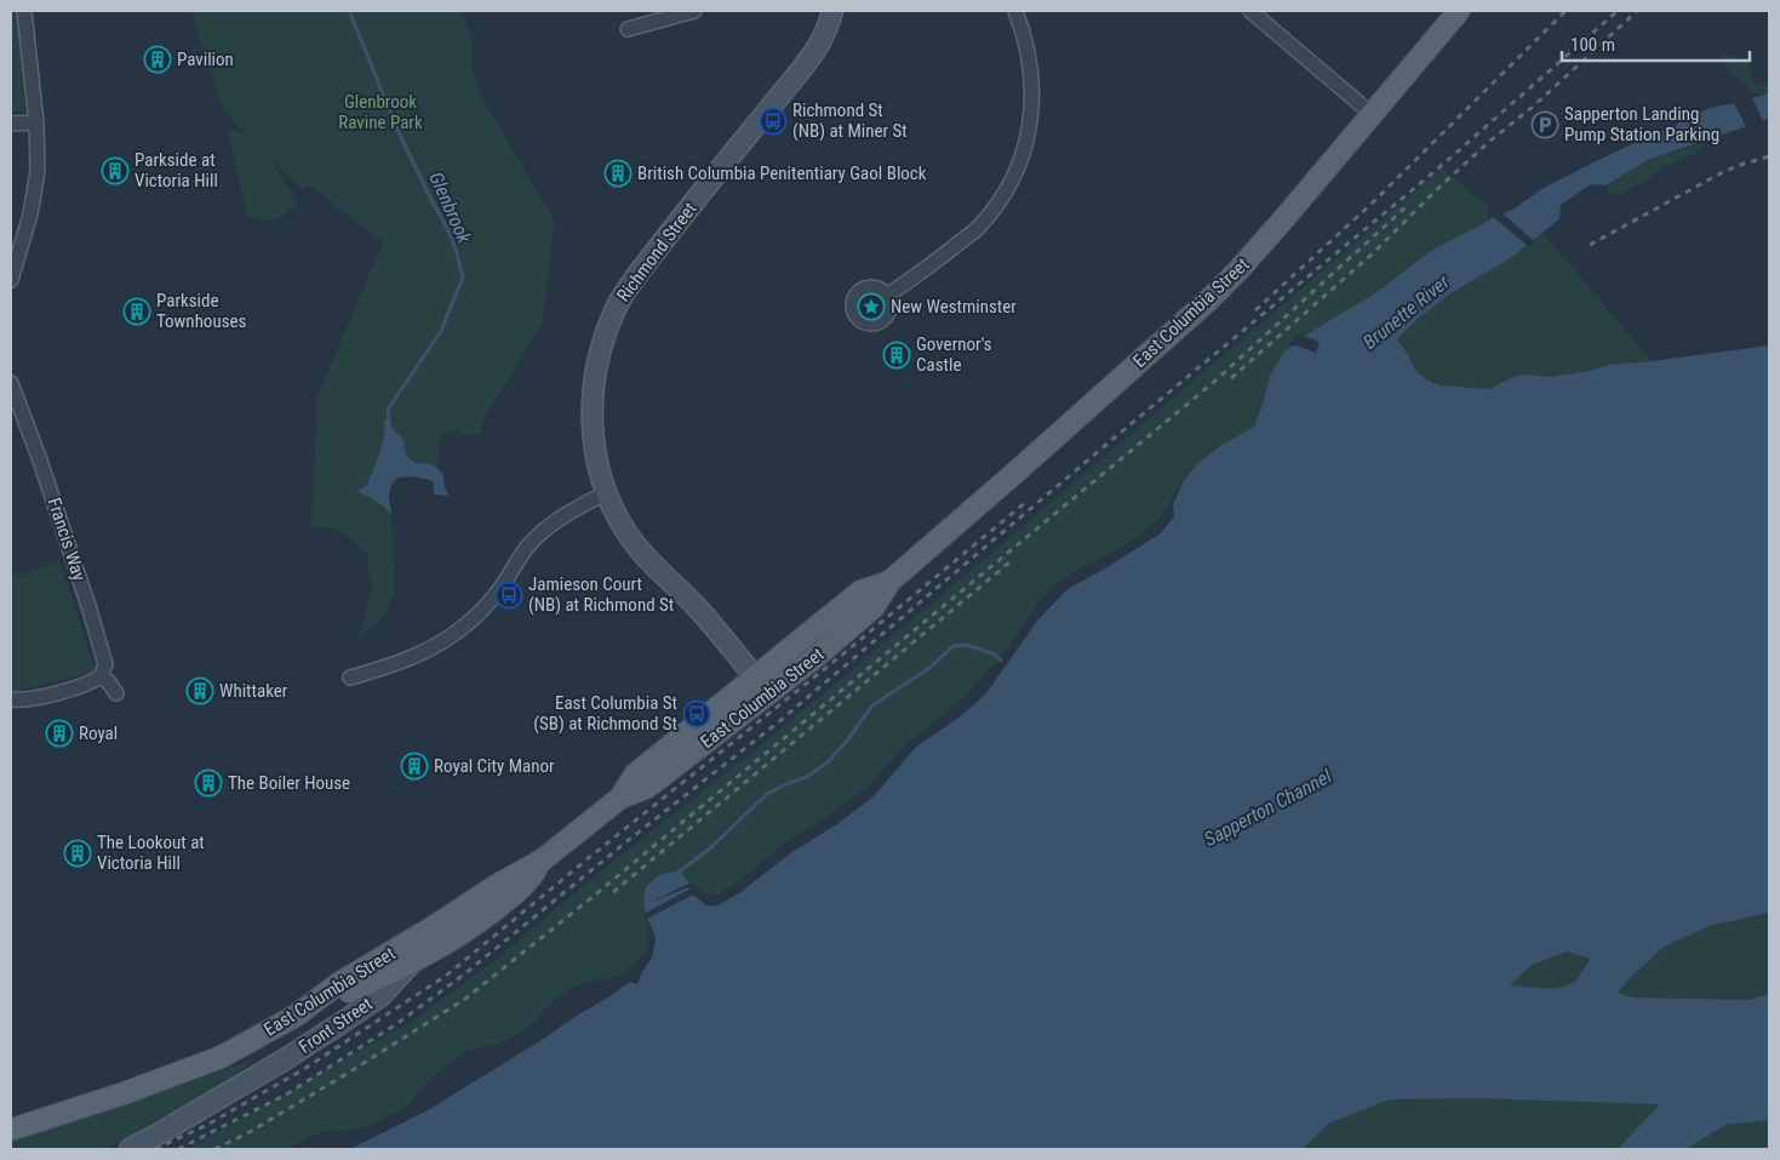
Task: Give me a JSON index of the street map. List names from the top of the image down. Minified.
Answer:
{"streets":{"main road":["East Columbia Street"],"street":["Richmond Street","Francis Way","Front Street"]},"crossings":[["Richmond Street","East Columbia Street"],["East Columbia Street","Front Street"]],"water":["Glenbrook","Brunette River","Sapperton Channel"],"parks":["Glenbrook Ravine Park"],"places":{"building":["Pavilion","Parkside at Victoria Hill","British Columbia Penitentiary Gaol Block","Parkside Townhouses","Governor's Castle","Whittaker","Royal","Royal City Manor","The Boiler House","The Lookout at Victoria Hill"],"bus stop":["Richmond St (NB) at Miner St","Jamieson Court (NB) at Richmond St","East Columbia St (SB) at Richmond St"],"parking":["Sapperton Landing Pump Station Parking"],"place":["New Westminster"]},"scale_bar":"100 m"}
